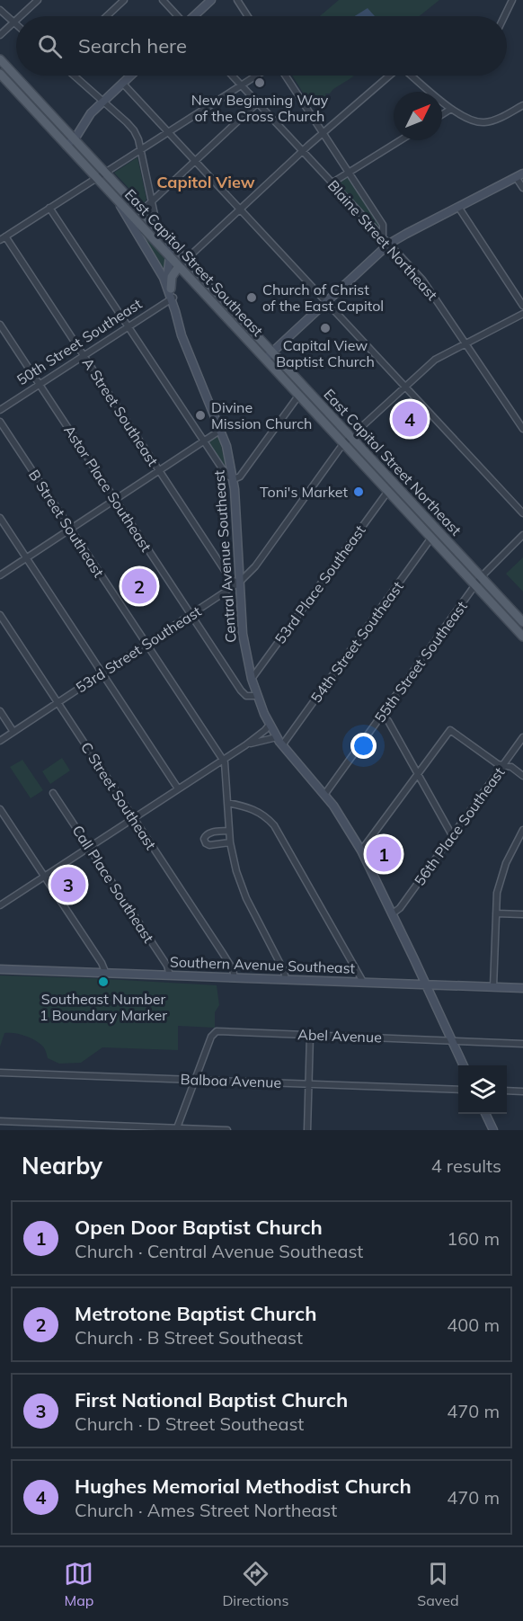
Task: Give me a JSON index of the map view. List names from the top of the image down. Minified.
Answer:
{"streets":{"main road":["East Capitol Street Southeast","East Capitol Street Northeast","Central Avenue Southeast","Southern Avenue Southeast"],"street":["Blaine Street Northeast","50th Street Southeast","A Street Southeast","Astor Place Southeast","B Street Southeast","53rd Place Southeast","54th Street Southeast","53rd Street Southeast","55th Street Southeast","C Street Southeast","56th Place Southeast","Call Place Southeast","Abel Avenue","Balboa Avenue"]},"crossings":[["Blaine Street Northeast","53rd Street Southeast"],["East Capitol Street Southeast","East Capitol Street Northeast"],["East Capitol Street Southeast","Central Avenue Southeast"],["East Capitol Street Southeast","53rd Place Southeast"],["East Capitol Street Southeast","54th Street Southeast"],["East Capitol Street Southeast","53rd Street Southeast"],["East Capitol Street Southeast","55th Street Southeast"],["50th Street Southeast","A Street Southeast"],["50th Street Southeast","Astor Place Southeast"],["50th Street Southeast","Central Avenue Southeast"],["A Street Southeast","Central Avenue Southeast"],["A Street Southeast","53rd Street Southeast"],["East Capitol Street Northeast","53rd Street Southeast"],["East Capitol Street Northeast","55th Street Southeast"],["Astor Place Southeast","Central Avenue Southeast"],["Astor Place Southeast","53rd Street Southeast"],["B Street Southeast","53rd Street Southeast"],["Central Avenue Southeast","53rd Place Southeast"],["Central Avenue Southeast","54th Street Southeast"],["Central Avenue Southeast","53rd Street Southeast"],["Central Avenue Southeast","55th Street Southeast"],["Central Avenue Southeast","56th Place Southeast"],["Central Avenue Southeast","Southern Avenue Southeast"],["Central Avenue Southeast","Abel Avenue"],["53rd Street Southeast","C Street Southeast"],["C Street Southeast","Southern Avenue Southeast"],["Call Place Southeast","Southern Avenue Southeast"],["Abel Avenue","Balboa Avenue"]],"districts":["Capitol View"],"places":["New Beginning Way of the Cross Church","Church of Christ of the East Capitol","Capital View Baptist Church","Divine Mission Church","Toni's Market","Southeast Number 1 Boundary Marker"],"north":"top right","page":{"search":"Search here","pins":["4","2","1","3"],"heading":["Nearby","4 results"],"list":[{"mark":"1","name":"Open Door Baptist Church","note":"Church · Central Avenue Southeast","value":"160 m"},{"mark":"2","name":"Metrotone Baptist Church","note":"Church · B Street Southeast","value":"400 m"},{"mark":"3","name":"First National Baptist Church","note":"Church · D Street Southeast","value":"470 m"},{"mark":"4","name":"Hughes Memorial Methodist Church","note":"Church · Ames Street Northeast","value":"470 m"}],"nav":["Map","Directions","Saved"]}}
